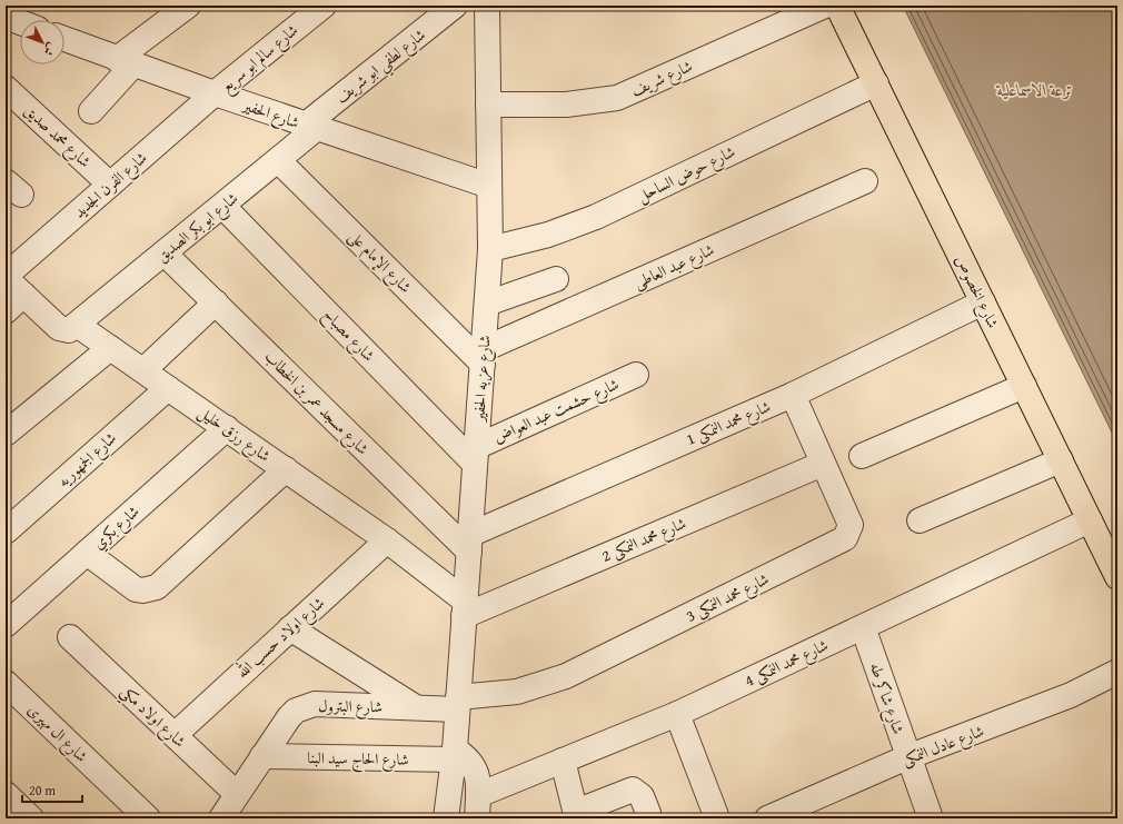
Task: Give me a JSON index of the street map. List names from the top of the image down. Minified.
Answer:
{"streets":{"main road":["شارع الخصوص"],"street":["شارع سالم ابو سريع","شارع لطفي ابو شريف","شارع شريف","شارع الحفير","شارع محمد صديق","شارع حوض الساحل","شارع الفرن الجديد","شارع ابو بكر الصديق","شارع الإمام على","شارع عبد العاطى","شارع مصباح","شارع عزبه الحفير","شارع مسجد عمر بن الخطاب","شارع حشمت عبد العواض","شارع محمد النمكى 1","شارع رزق خليل","شارع الجمهوريه","شارع بكري","شارع محمد النمكى 2","شارع محمد النمكى 3","شارع اولاد حسب الله","شارع محمد النمكى 4","شارع شاكر طه","شارع البترول","شارع اولاد مكي","شارع ال مهيرى","شارع عادل النمكى","شارع الحاج سيد البنا"]},"crossings":[["شارع سالم ابو سريع","شارع الحفير"],["شارع سالم ابو سريع","شارع الفرن الجديد"],["شارع لطفي ابو شريف","شارع الحفير"],["شارع لطفي ابو شريف","شارع ابو بكر الصديق"],["شارع شريف","شارع عزبه الحفير"],["شارع الحفير","شارع الفرن الجديد"],["شارع الحفير","شارع ابو بكر الصديق"],["شارع الحفير","شارع عزبه الحفير"],["شارع محمد صديق","شارع الفرن الجديد"],["شارع حوض الساحل","شارع الخصوص"],["شارع حوض الساحل","شارع عزبه الحفير"],["شارع ابو بكر الصديق","شارع الإمام على"],["شارع ابو بكر الصديق","شارع مصباح"],["شارع ابو بكر الصديق","شارع مسجد عمر بن الخطاب"],["شارع ابو بكر الصديق","شارع رزق خليل"],["شارع الإمام على","شارع عبد العاطى"],["شارع الإمام على","شارع عزبه الحفير"],["شارع عبد العاطى","شارع عزبه الحفير"],["شارع الخصوص","شارع محمد النمكى 1"],["شارع الخصوص","شارع محمد النمكى 4"],["شارع مصباح","شارع عزبه الحفير"],["شارع مصباح","شارع حشمت عبد العواض"],["شارع عزبه الحفير","شارع مسجد عمر بن الخطاب"],["شارع عزبه الحفير","شارع حشمت عبد العواض"],["شارع عزبه الحفير","شارع محمد النمكى 1"],["شارع عزبه الحفير","شارع رزق خليل"],["شارع عزبه الحفير","شارع محمد النمكى 2"],["شارع عزبه الحفير","شارع محمد النمكى 3"],["شارع عزبه الحفير","شارع البترول"],["شارع عزبه الحفير","شارع الحاج سيد البنا"],["شارع مسجد عمر بن الخطاب","شارع محمد النمكى 1"],["شارع محمد النمكى 1","شارع محمد النمكى 3"],["شارع رزق خليل","شارع الجمهوريه"],["شارع رزق خليل","شارع بكري"],["شارع رزق خليل","شارع محمد النمكى 2"],["شارع رزق خليل","شارع اولاد حسب الله"],["شارع محمد النمكى 2","شارع محمد النمكى 3"],["شارع محمد النمكى 3","شارع البترول"],["شارع اولاد حسب الله","شارع اولاد مكي"],["شارع محمد النمكى 4","شارع شاكر طه"],["شارع شاكر طه","شارع عادل النمكى"],["شارع البترول","شارع اولاد مكي"],["شارع البترول","شارع الحاج سيد البنا"]],"water":["ترعة الاسماعلية"],"scale_bar":"20 m","north":"bottom right"}
